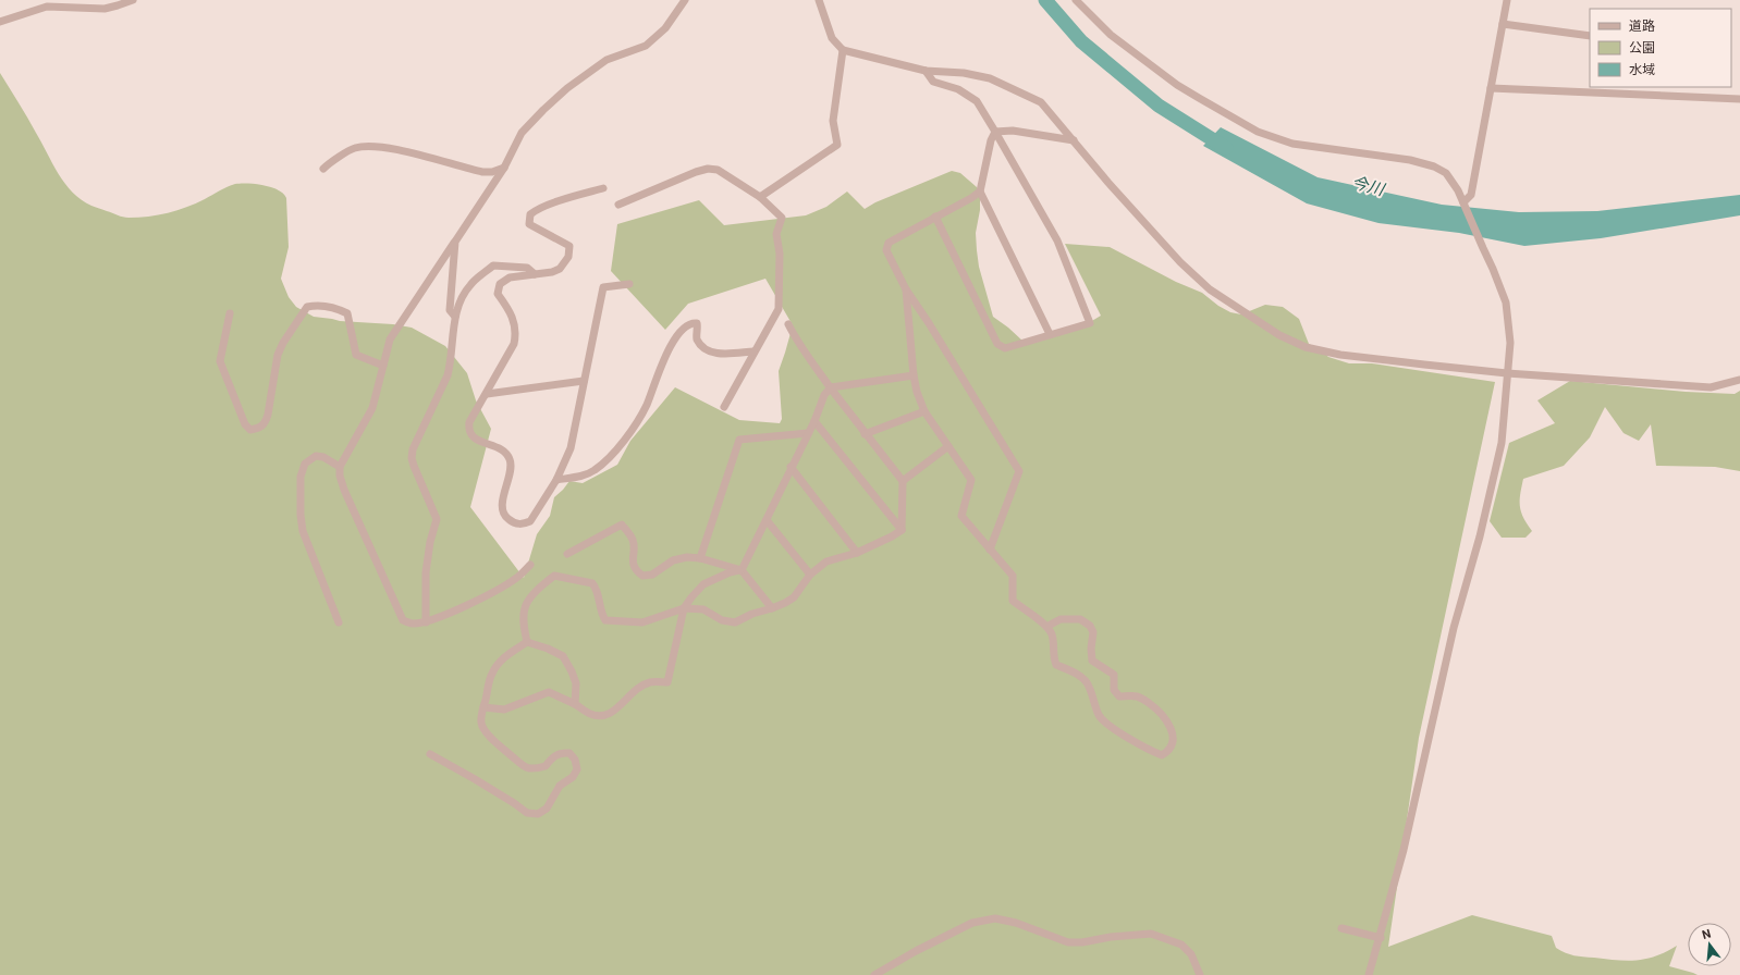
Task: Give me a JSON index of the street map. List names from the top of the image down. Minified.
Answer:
{"water":["今川"],"legend":["道路","公園","水域"],"north":"top"}
